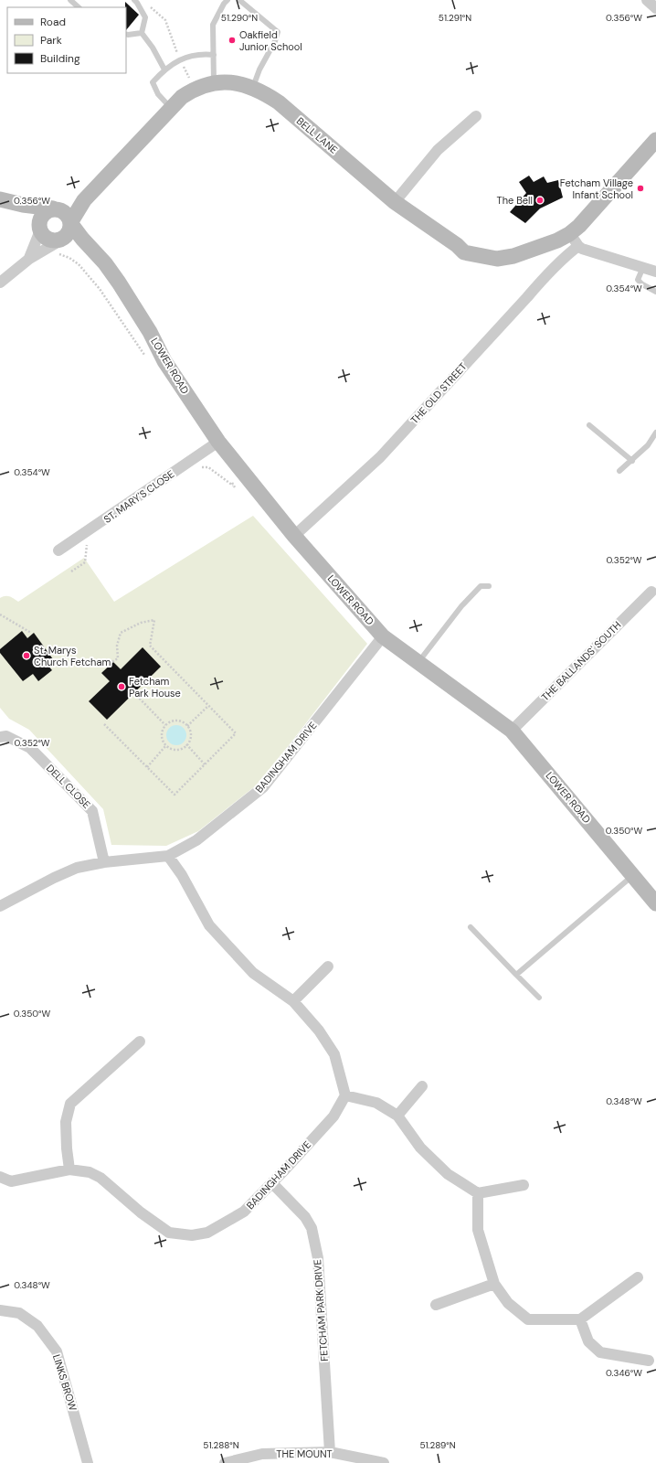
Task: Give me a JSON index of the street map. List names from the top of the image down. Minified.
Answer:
{"streets":{"street":["BELL LANE","LOWER ROAD","THE OLD STREET","ST. MARY'S CLOSE","THE BALLANDS' SOUTH","BADINGHAM DRIVE","DELL CLOSE","FETCHAM PARK DRIVE","LINKS BROW","THE MOUNT"]},"crossings":[["BELL LANE","LOWER ROAD"],["BELL LANE","THE OLD STREET"],["LOWER ROAD","THE OLD STREET"],["LOWER ROAD","ST. MARY'S CLOSE"],["LOWER ROAD","THE BALLANDS' SOUTH"],["LOWER ROAD","BADINGHAM DRIVE"],["BADINGHAM DRIVE","DELL CLOSE"],["BADINGHAM DRIVE","FETCHAM PARK DRIVE"],["FETCHAM PARK DRIVE","THE MOUNT"]],"places":["Oakfield Junior School","Fetcham Village Infant School","The Bell","St. Marys Church Fetcham","Fetcham Park House"],"legend":["Road","Park","Building"],"coordinates":["0.356°W","51.290°N","51.291°N","0.354°W","0.352°W","0.350°W","0.348°W","0.346°W","51.288°N","51.289°N"]}
